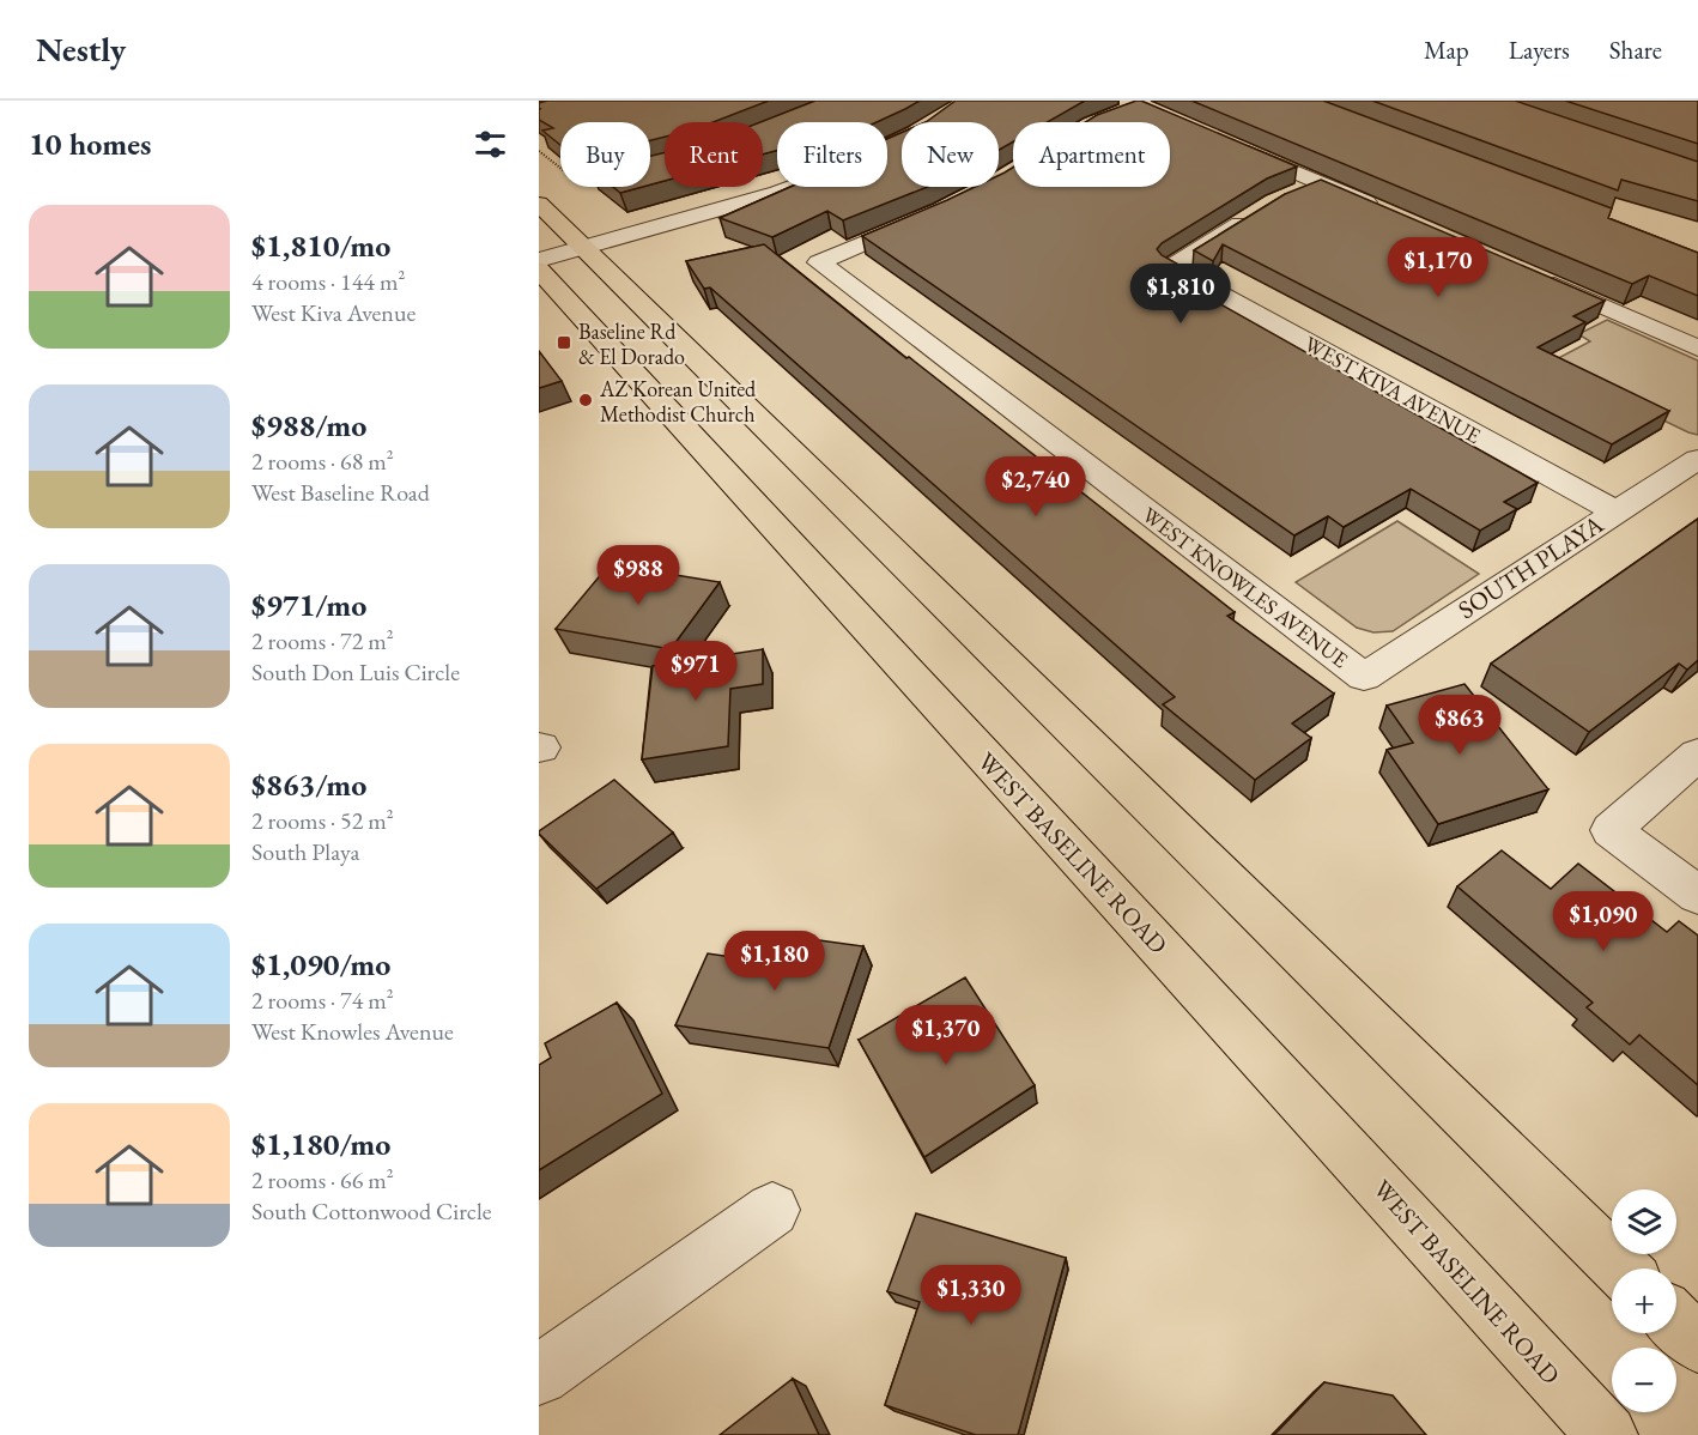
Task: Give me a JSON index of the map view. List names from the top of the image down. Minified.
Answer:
{"streets":{"main road":["WEST BASELINE ROAD"],"street":["WEST KIVA AVENUE","SOUTH PLAYA","WEST KNOWLES AVENUE"]},"crossings":[["WEST KIVA AVENUE","SOUTH PLAYA"],["SOUTH PLAYA","WEST KNOWLES AVENUE"]],"places":{"transit":["Baseline Rd & El Dorado"],"other":["AZ Korean United Methodist Church"]},"page":{"header":"Nestly","nav":["Map","Layers","Share"],"heading":"10 homes","chip":["Buy","Rent","Filters","New","Apartment"],"list":[{"name":"$1,810/mo","note":"4 rooms · 144 m² · West Kiva Avenue"},{"name":"$988/mo","note":"2 rooms · 68 m² · West Baseline Road"},{"name":"$971/mo","note":"2 rooms · 72 m² · South Don Luis Circle"},{"name":"$863/mo","note":"2 rooms · 52 m² · South Playa"},{"name":"$1,090/mo","note":"2 rooms · 74 m² · West Knowles Avenue"},{"name":"$1,180/mo","note":"2 rooms · 66 m² · South Cottonwood Circle"}],"price":["$1,170","$1,810","$2,740","$988","$971","$863","$1,090","$1,180","$1,370","$1,330"],"map_buttons":["+","−"]}}
